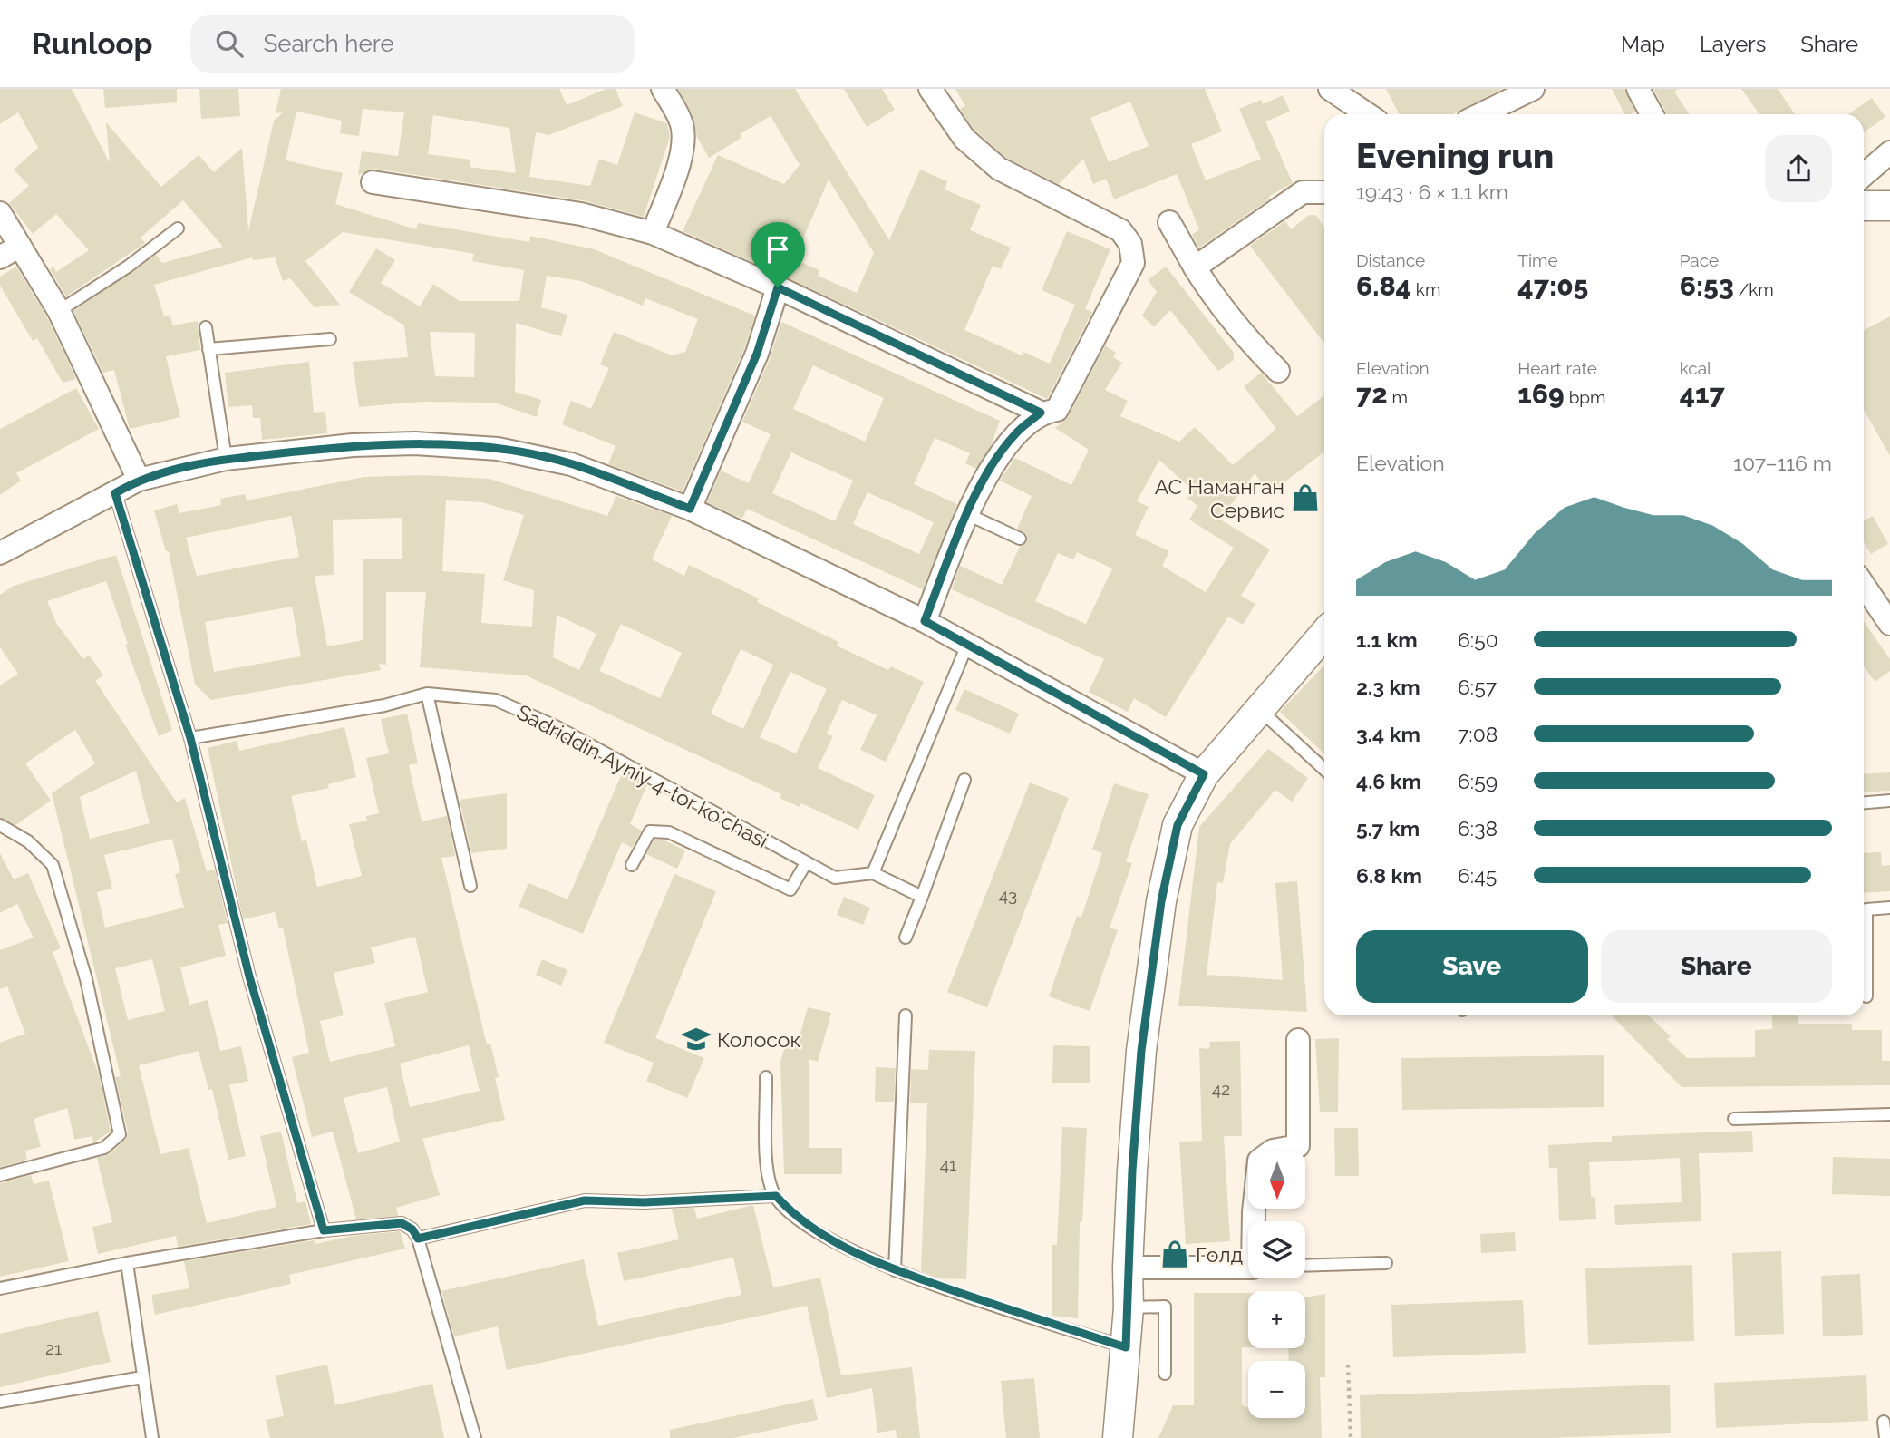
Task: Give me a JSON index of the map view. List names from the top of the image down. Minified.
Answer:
{"streets":{"lane":["Sadriddin Ayniy 4-tor koʻchasi"]},"places":{"shop":["АС Наманган Сервис","Голд"],"school or university":["Колосок"]},"house_numbers":["43","42","41","21"],"north":"bottom","page":{"header":"Runloop","search":"Search here","nav":["Map","Layers","Share"],"heading":["Evening run","19:43 · 6 × 1.1 km"],"stats":[["Distance","6.84 km"],["Time","47:05"],["Pace","6:53 /km"],["Elevation","72 m"],["Heart rate","169 bpm"],["kcal","417"]],"chart":["Elevation","107–116 m"],"list":[{"name":"1.1 km","note":"6:50"},{"name":"2.3 km","note":"6:57"},{"name":"3.4 km","note":"7:08"},{"name":"4.6 km","note":"6:59"},{"name":"5.7 km","note":"6:38"},{"name":"6.8 km","note":"6:45"}],"buttons":["Save","Share"],"map_buttons":["+","−"]}}
